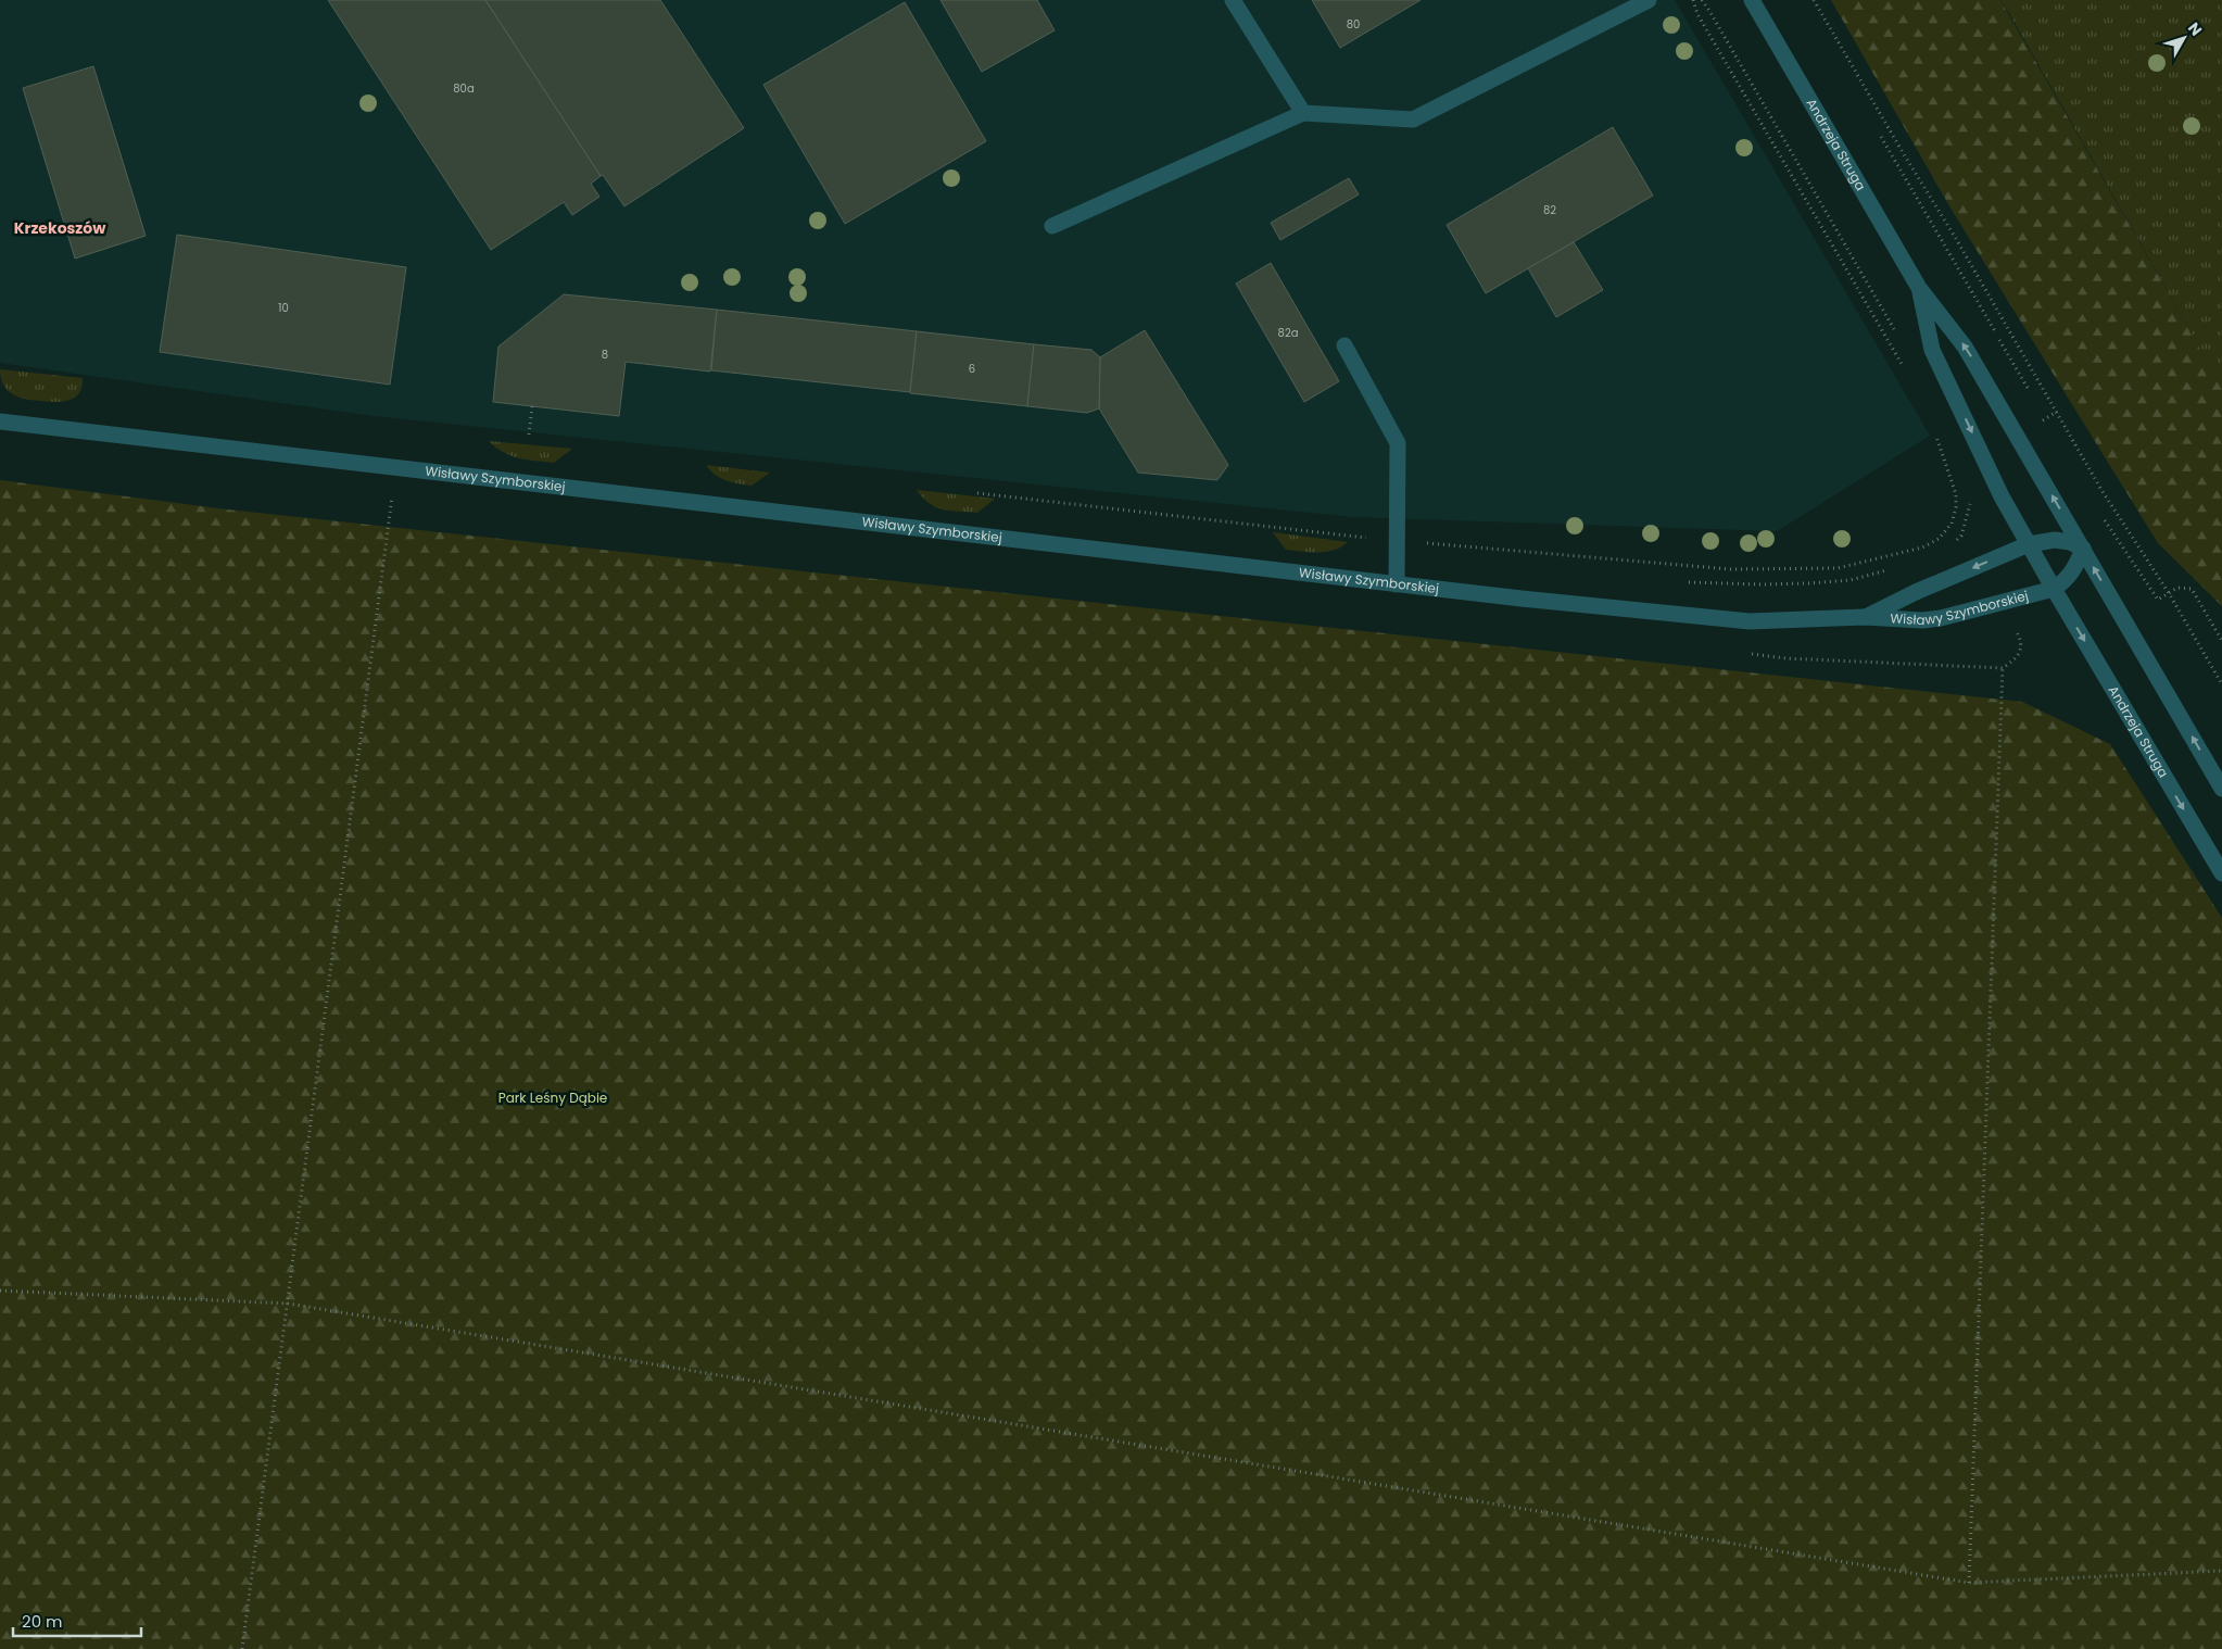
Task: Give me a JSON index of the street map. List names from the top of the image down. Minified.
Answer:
{"streets":{"street":["Andrzeja Struga","Wisławy Szymborskiej"]},"crossings":[["Andrzeja Struga","Wisławy Szymborskiej"]],"districts":["Krzekoszów"],"parks":["Park Leśny Dąbie"],"house_numbers":["80","80a","82","10","82a","8","6"],"scale_bar":"20 m","north":"top right"}
